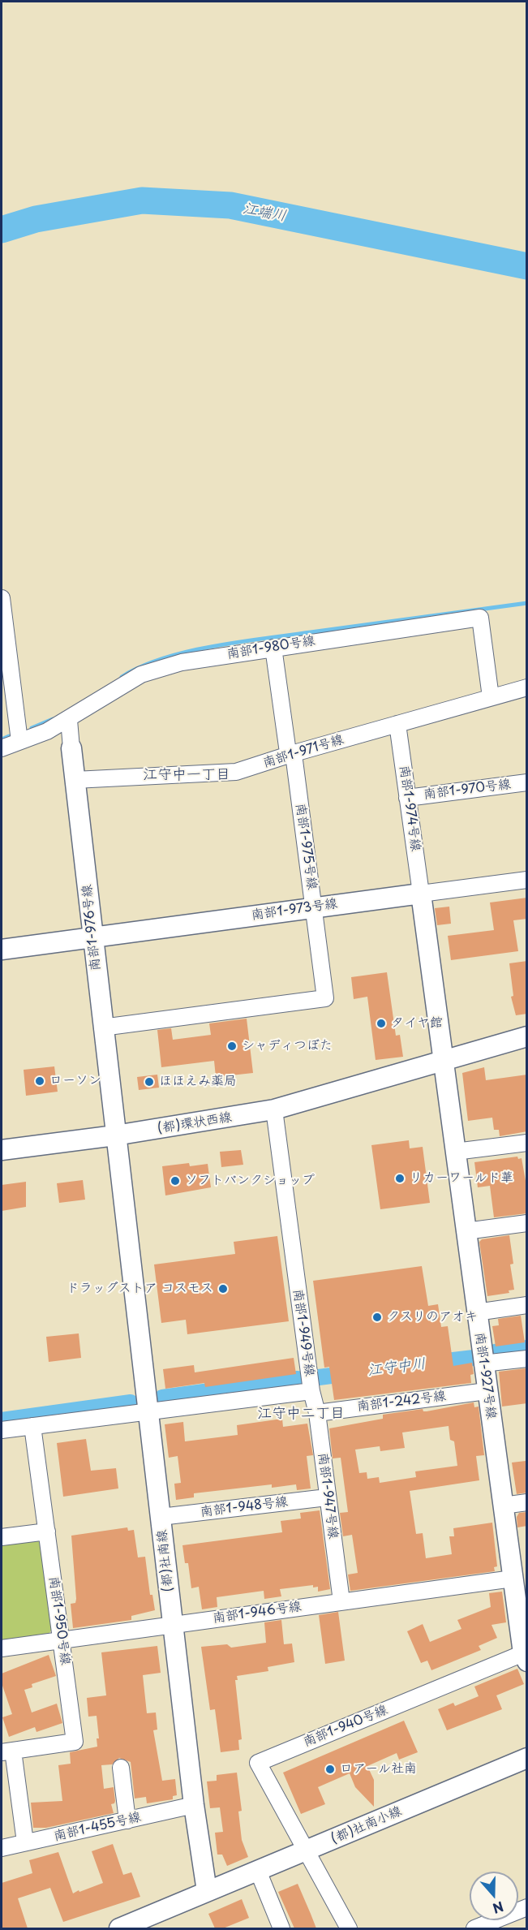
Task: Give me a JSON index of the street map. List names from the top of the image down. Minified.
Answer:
{"streets":{"street":["南部1-980号線","南部1-971号線","南部1-970号線","南部1-974号線","南部1-975号線","南部1-973号線","南部1-976号線","(都)環状西線","南部1-949号線","南部1-927号線","南部1-242号線","南部1-947号線","南部1-948号線","(都)社南線","南部1-946号線","南部1-950号線","南部1-940号線","(都)社南小線","南部1-455号線"]},"crossings":[["南部1-980号線","南部1-971号線"],["南部1-980号線","南部1-975号線"],["南部1-980号線","南部1-976号線"],["南部1-971号線","南部1-974号線"],["南部1-971号線","南部1-975号線"],["南部1-971号線","南部1-976号線"],["南部1-970号線","南部1-974号線"],["南部1-974号線","南部1-973号線"],["南部1-975号線","南部1-973号線"],["南部1-975号線","南部1-976号線"],["南部1-973号線","南部1-976号線"],["南部1-976号線","(都)環状西線"],["南部1-976号線","(都)社南線"],["(都)環状西線","南部1-949号線"],["(都)環状西線","南部1-927号線"],["(都)環状西線","(都)社南線"],["南部1-949号線","南部1-947号線"],["南部1-949号線","(都)社南線"],["南部1-949号線","南部1-950号線"],["南部1-927号線","南部1-242号線"],["南部1-927号線","南部1-946号線"],["南部1-927号線","南部1-940号線"],["南部1-242号線","南部1-947号線"],["南部1-947号線","南部1-948号線"],["南部1-947号線","南部1-946号線"],["南部1-948号線","(都)社南線"],["(都)社南線","南部1-946号線"],["(都)社南線","(都)社南小線"],["(都)社南線","南部1-455号線"],["南部1-946号線","南部1-950号線"],["南部1-940号線","(都)社南小線"]],"districts":["江守中一丁目","江守中二丁目"],"water":["江端川","江守中川"],"places":["タイヤ館","シャディつぼた","ローソン","ほほえみ薬局","リカーワールド華","ソフトバンクショップ","ドラッグストア コスモス","クスリのアオキ","ロアール社南"],"north":"bottom"}
